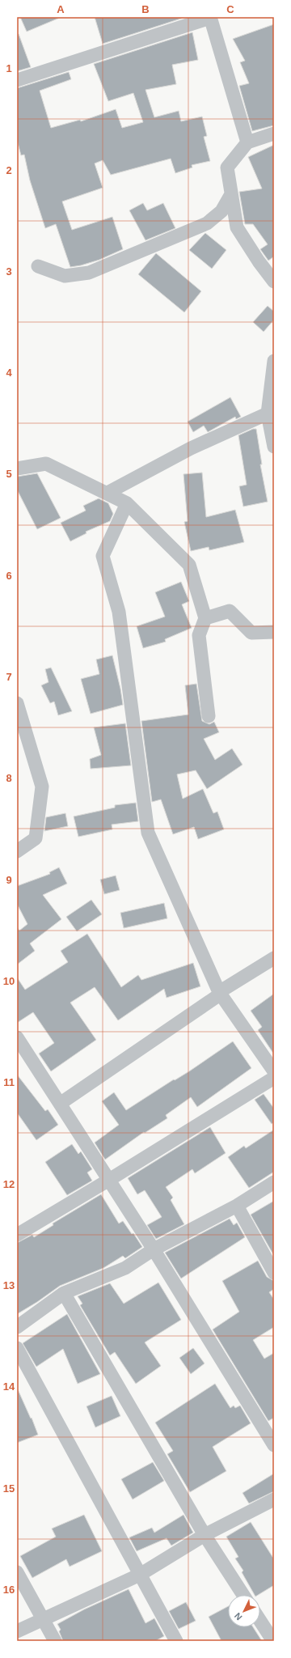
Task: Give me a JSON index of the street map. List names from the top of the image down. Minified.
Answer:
{"north":"bottom left","grid":{"columns":["A","B","C"],"rows":["1","2","3","4","5","6","7","8","9","10","11","12","13","14","15","16"]}}
